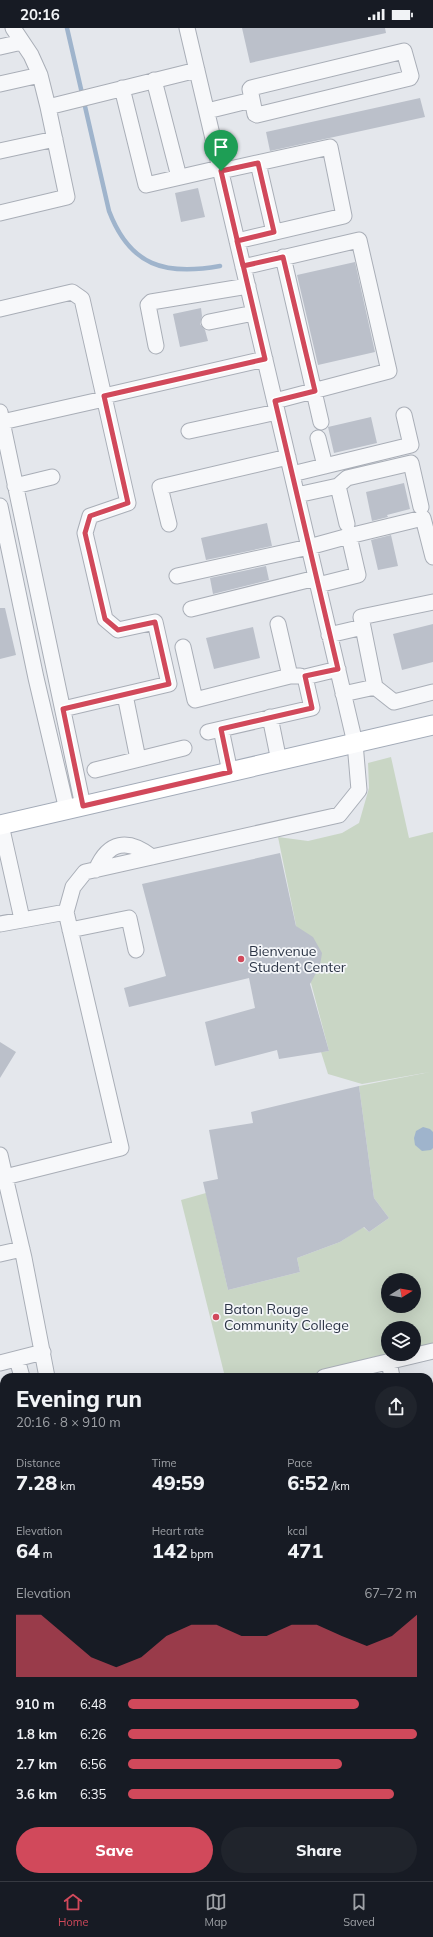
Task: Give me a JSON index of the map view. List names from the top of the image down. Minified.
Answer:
{"places":["Bienvenue Student Center","Baton Rouge Community College"],"north":"right","page":{"status":"20:16","heading":["Evening run","20:16 · 8 × 910 m"],"stats":[["Distance","7.28 km"],["Time","49:59"],["Pace","6:52 /km"],["Elevation","64 m"],["Heart rate","142 bpm"],["kcal","471"]],"chart":["Elevation","67–72 m"],"list":[{"name":"910 m","note":"6:48"},{"name":"1.8 km","note":"6:26"},{"name":"2.7 km","note":"6:56"},{"name":"3.6 km","note":"6:35"}],"buttons":["Save","Share"],"tabs":["Home","Map","Saved"]}}
